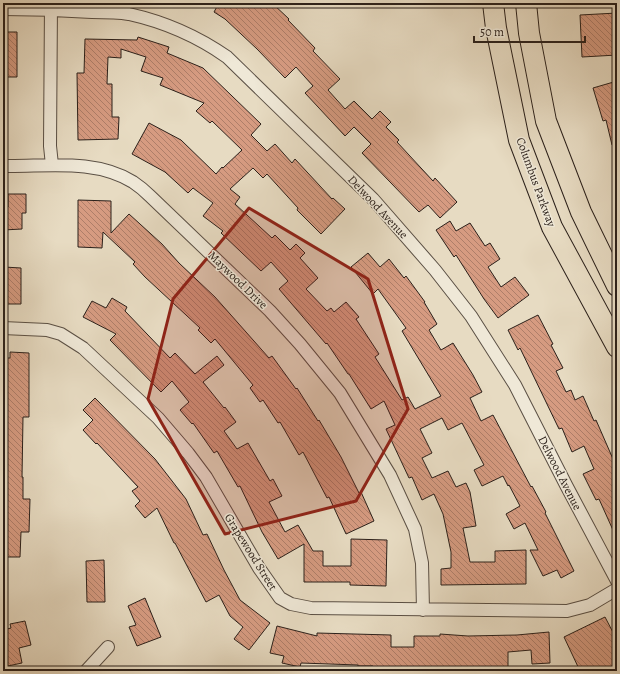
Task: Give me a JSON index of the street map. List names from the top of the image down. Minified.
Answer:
{"streets":{"main road":["Columbus Parkway"],"street":["Delwood Avenue","Maywood Drive","Grapewood Street"]},"crossings":[["Maywood Drive","Grapewood Street"]],"scale_bar":"50 m"}
